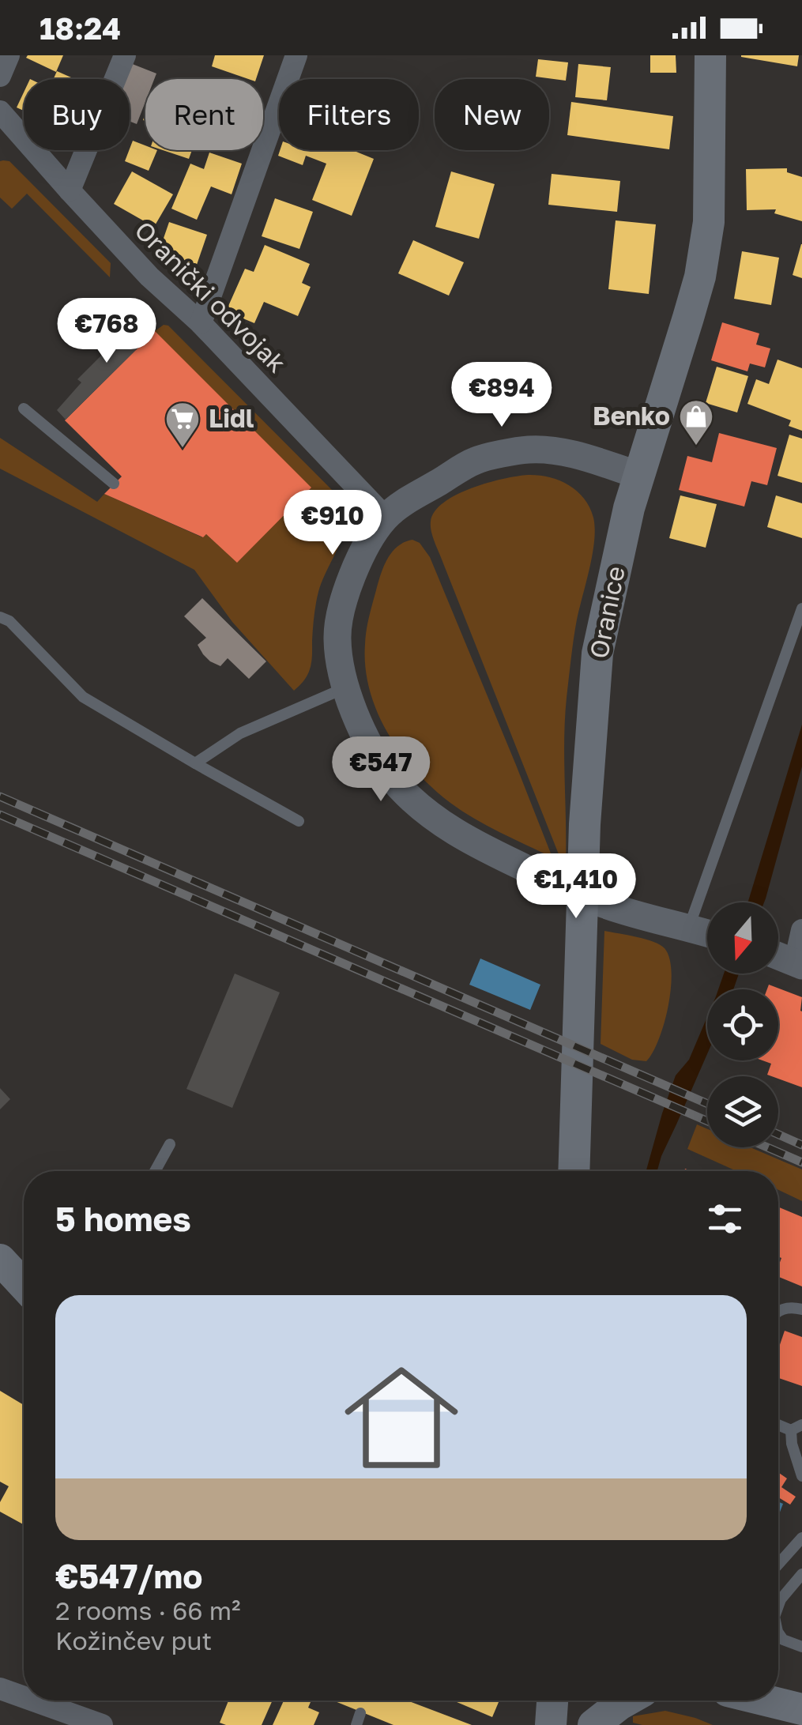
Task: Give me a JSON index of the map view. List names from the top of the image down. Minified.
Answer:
{"streets":{"main road":["Oranice"],"street":["Oranički odvojak"]},"places":{"shop":["Benko"],"supermarket":["Lidl"]},"north":"bottom","page":{"status":"18:24","chip":["Buy","Rent","Filters","New"],"price":["€768","€894","€910","€547","€1,410"],"heading":"5 homes","list":[{"name":"€547/mo","note":"2 rooms · 66 m² · Kožinčev put"}]}}
